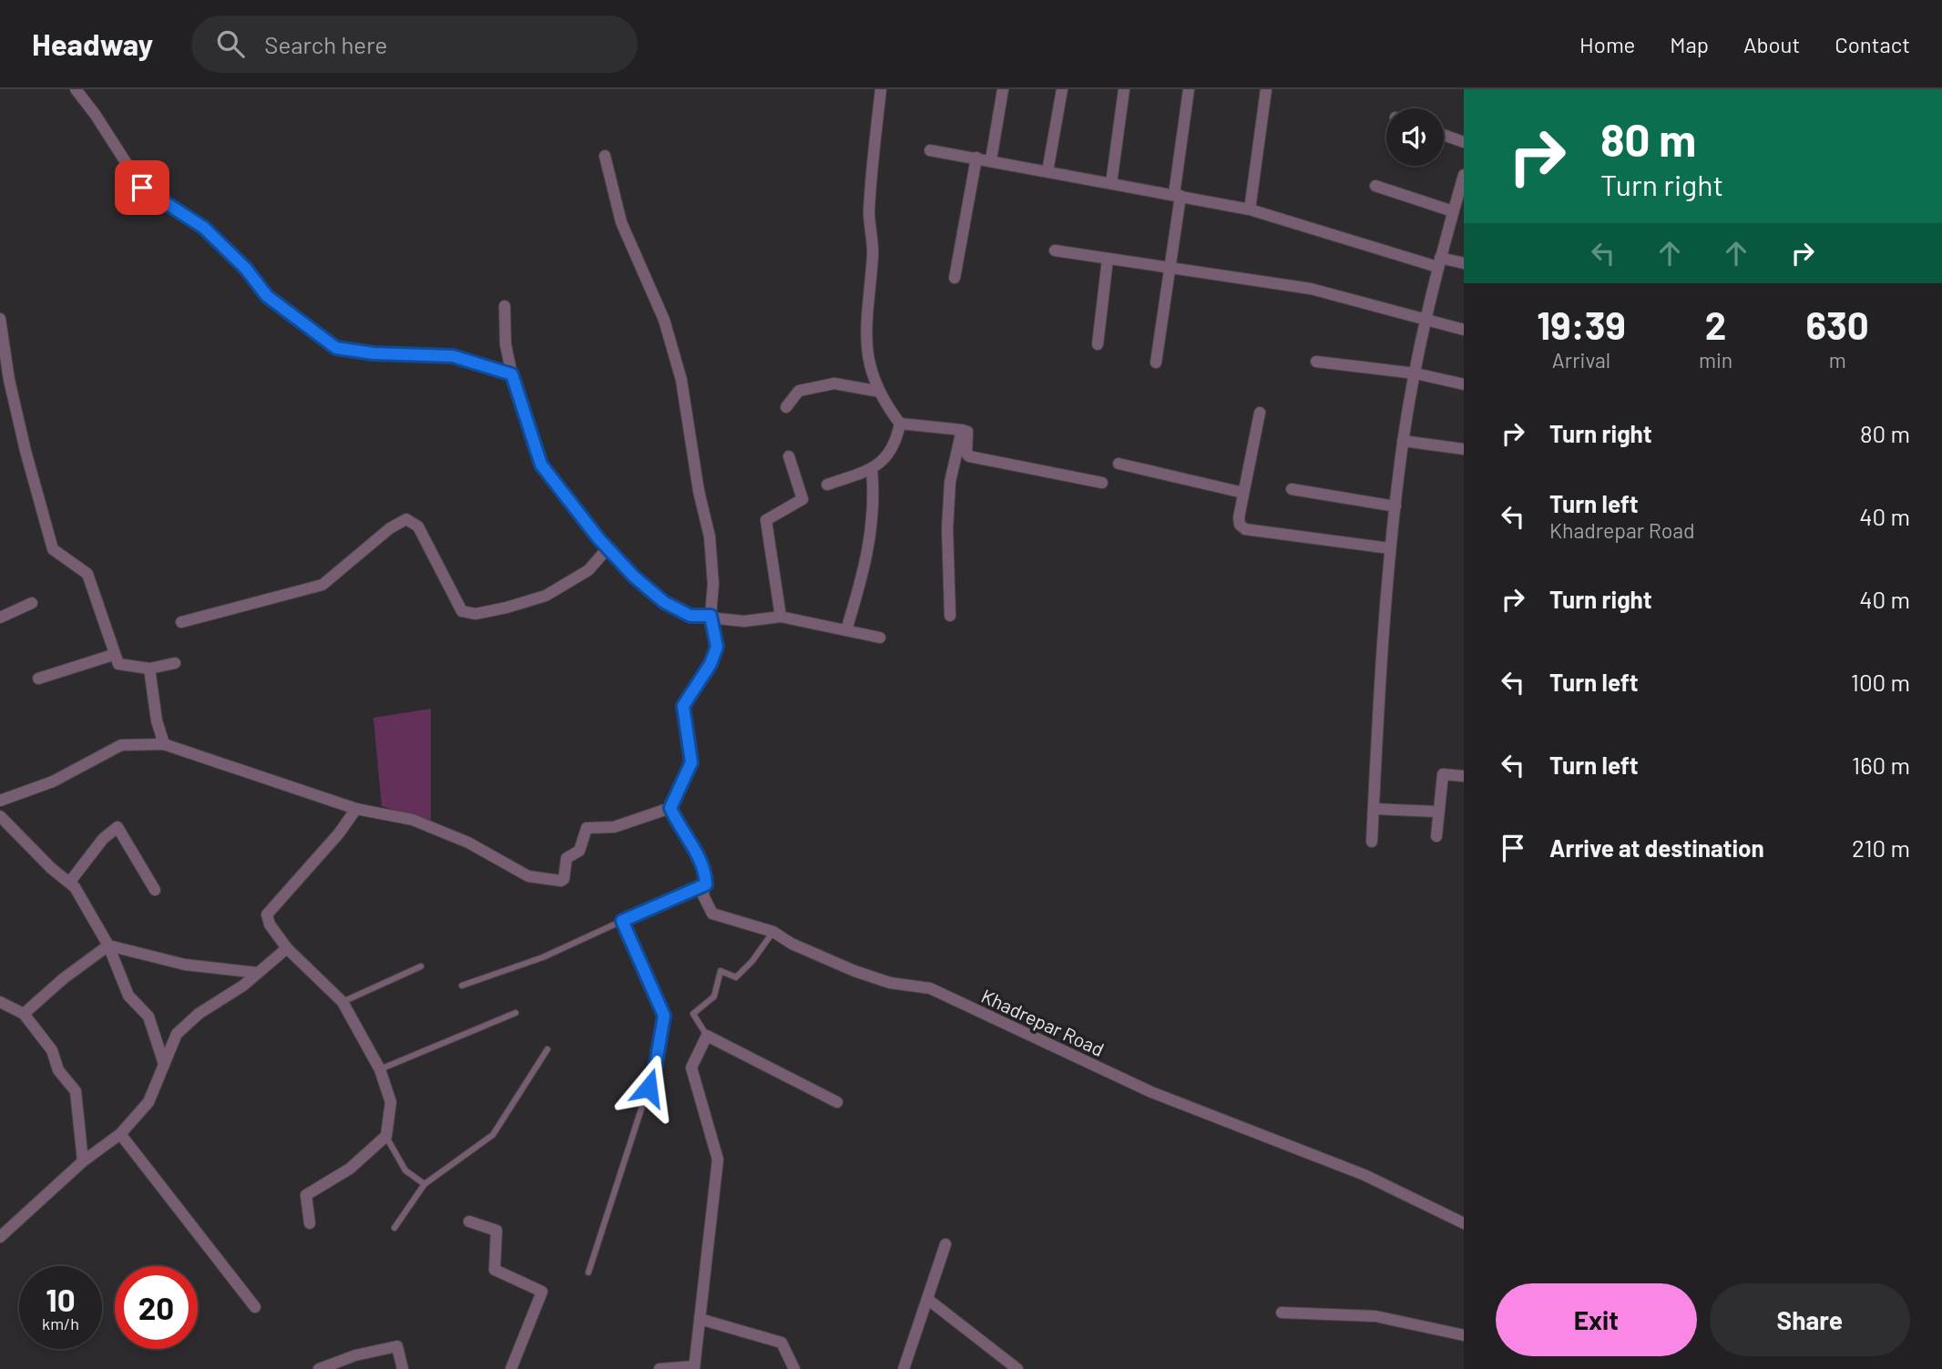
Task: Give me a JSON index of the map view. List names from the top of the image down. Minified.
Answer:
{"streets":{"street":["Khadrepar Road"]},"page":{"header":"Headway","search":"Search here","nav":["Home","Map","About","Contact"],"turn":["80 m","Turn right"],"eta":["19:39","Arrival","2","min","630","m"],"list":[{"name":"Turn right","value":"80 m"},{"name":"Turn left","note":"Khadrepar Road","value":"40 m"},{"name":"Turn right","value":"40 m"},{"name":"Turn left","value":"100 m"},{"name":"Turn left","value":"160 m"},{"name":"Arrive at destination","value":"210 m"}],"speed":"10 km/h","limit":"20","buttons":["Exit","Share"]}}
